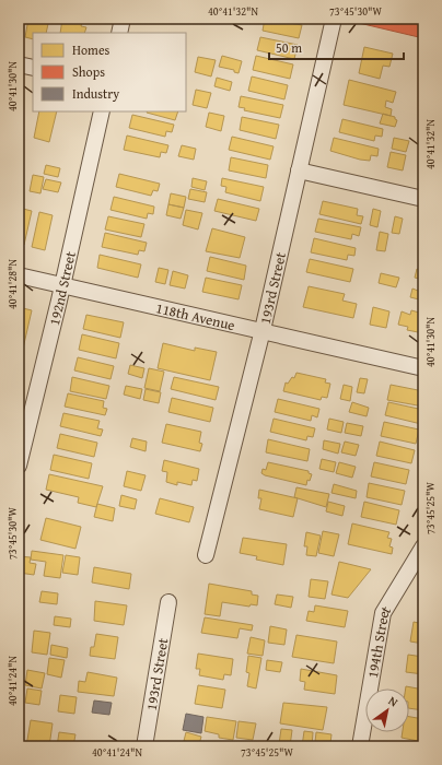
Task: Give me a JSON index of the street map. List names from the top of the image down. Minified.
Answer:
{"streets":{"street":["193rd Street","192nd Street","118th Avenue","194th Street"]},"crossings":[["193rd Street","118th Avenue"],["192nd Street","118th Avenue"]],"legend":["Homes","Shops","Industry"],"scale_bar":"50 m","north":"top right","coordinates":["40°41'32\"N","73°45'30\"W","40°41'30\"N","40°41'28\"N","73°45'25\"W","40°41'24\"N"]}
